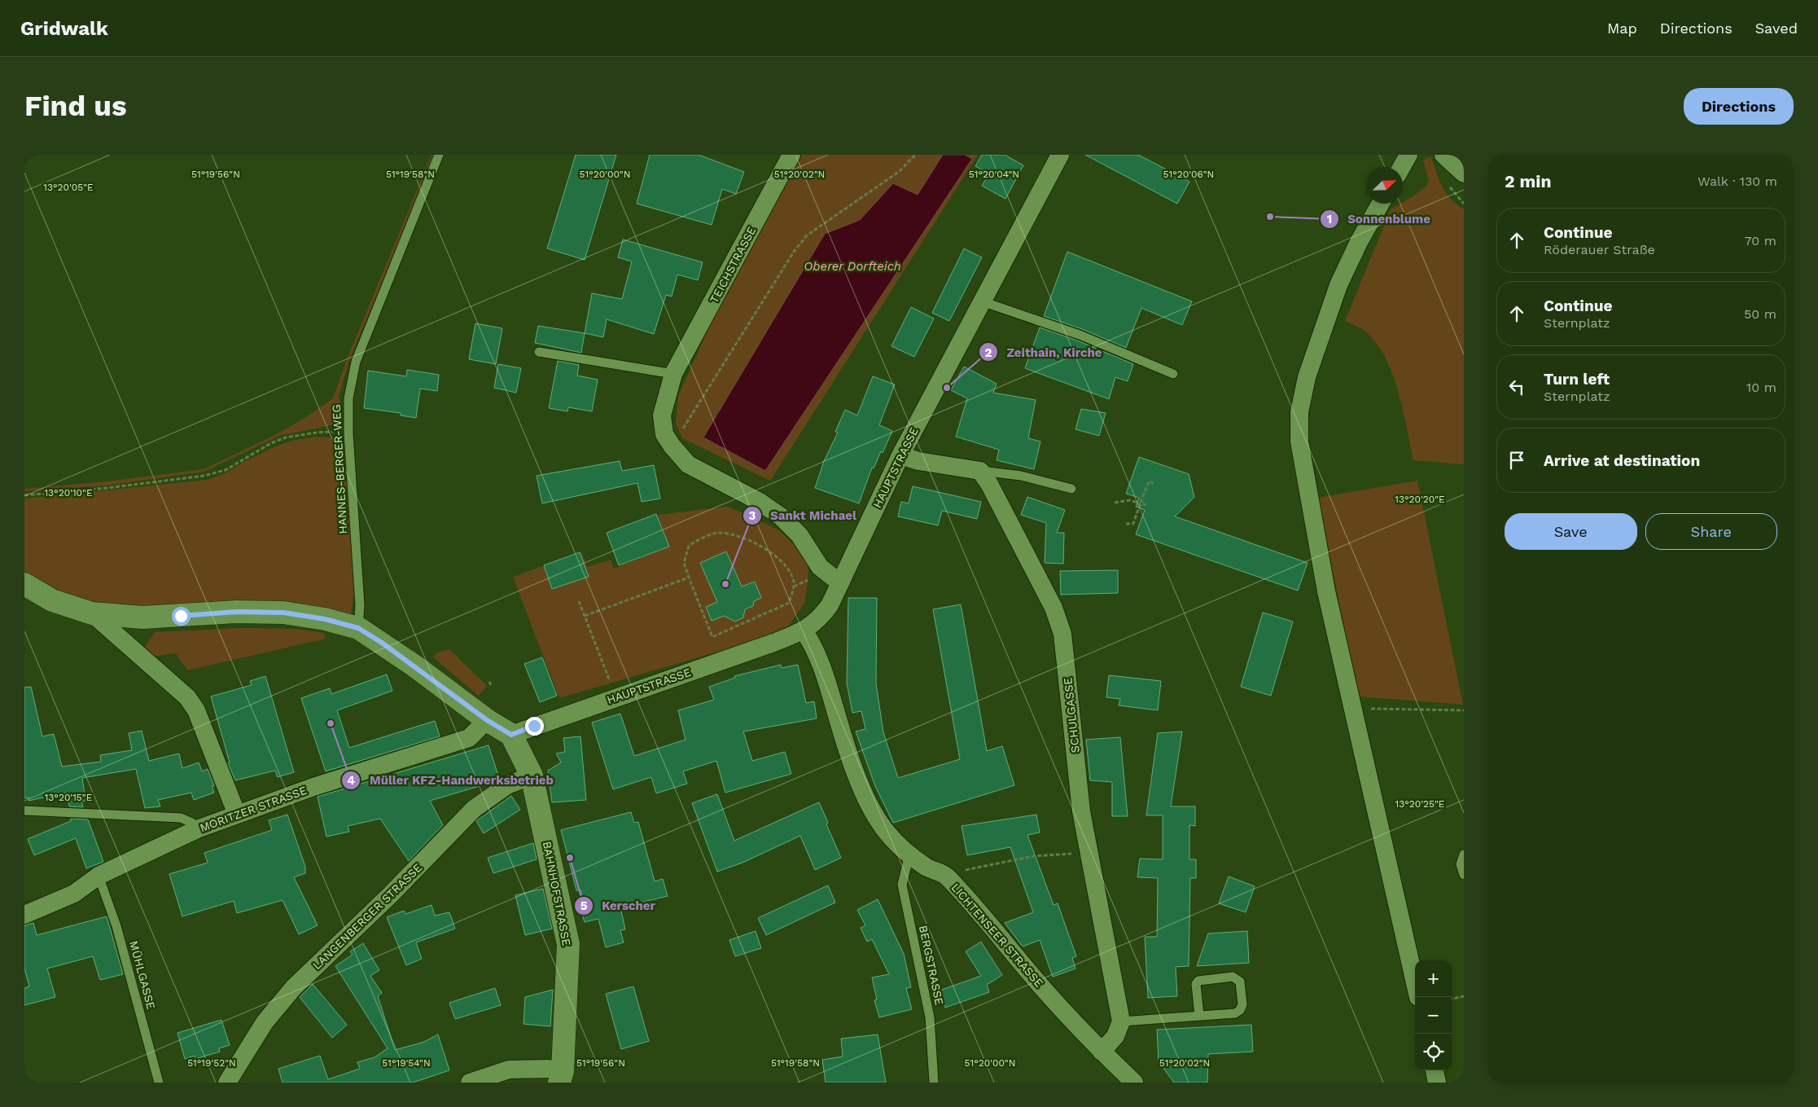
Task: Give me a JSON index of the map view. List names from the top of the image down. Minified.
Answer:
{"streets":{"street":["TEICHSTRASSE","HAUPTSTRASSE","SCHULGASSE","MORITZER STRASSE","BAHNHOFSTRASSE","LANGENBERGER STRASSE","LICHTENSEER STRASSE"],"lane":["HANNES-BERGER-WEG","BERGSTRASSE","MÜHLGASSE"]},"crossings":[["TEICHSTRASSE","HAUPTSTRASSE"],["HAUPTSTRASSE","BAHNHOFSTRASSE"],["HAUPTSTRASSE","LICHTENSEER STRASSE"],["MORITZER STRASSE","MÜHLGASSE"],["BAHNHOFSTRASSE","LANGENBERGER STRASSE"],["LICHTENSEER STRASSE","BERGSTRASSE"]],"water":["Oberer Dorfteich"],"places":["Sonnenblume","Zeithain, Kirche","Sankt Michael","Müller KFZ-Handwerksbetrieb","Kerscher"],"north":"top right","page":{"header":"Gridwalk","nav":["Map","Directions","Saved"],"buttons":["Directions",["Save","Share"]],"title":"Find us","heading":["2 min","Walk · 130 m"],"list":[["Continue","Röderauer Straße","70 m"],["Continue","Sternplatz","50 m"],["Turn left","Sternplatz","10 m"],"Arrive at destination"],"map_buttons":["+","−"]},"coordinates":["51°19'56\"N","51°19'58\"N","51°20'00\"N","51°20'02\"N","51°20'06\"N","51°20'04\"N","13°20'05\"E","13°20'10\"E","13°20'20\"E","13°20'15\"E","13°20'25\"E","51°19'52\"N","51°19'54\"N"]}
